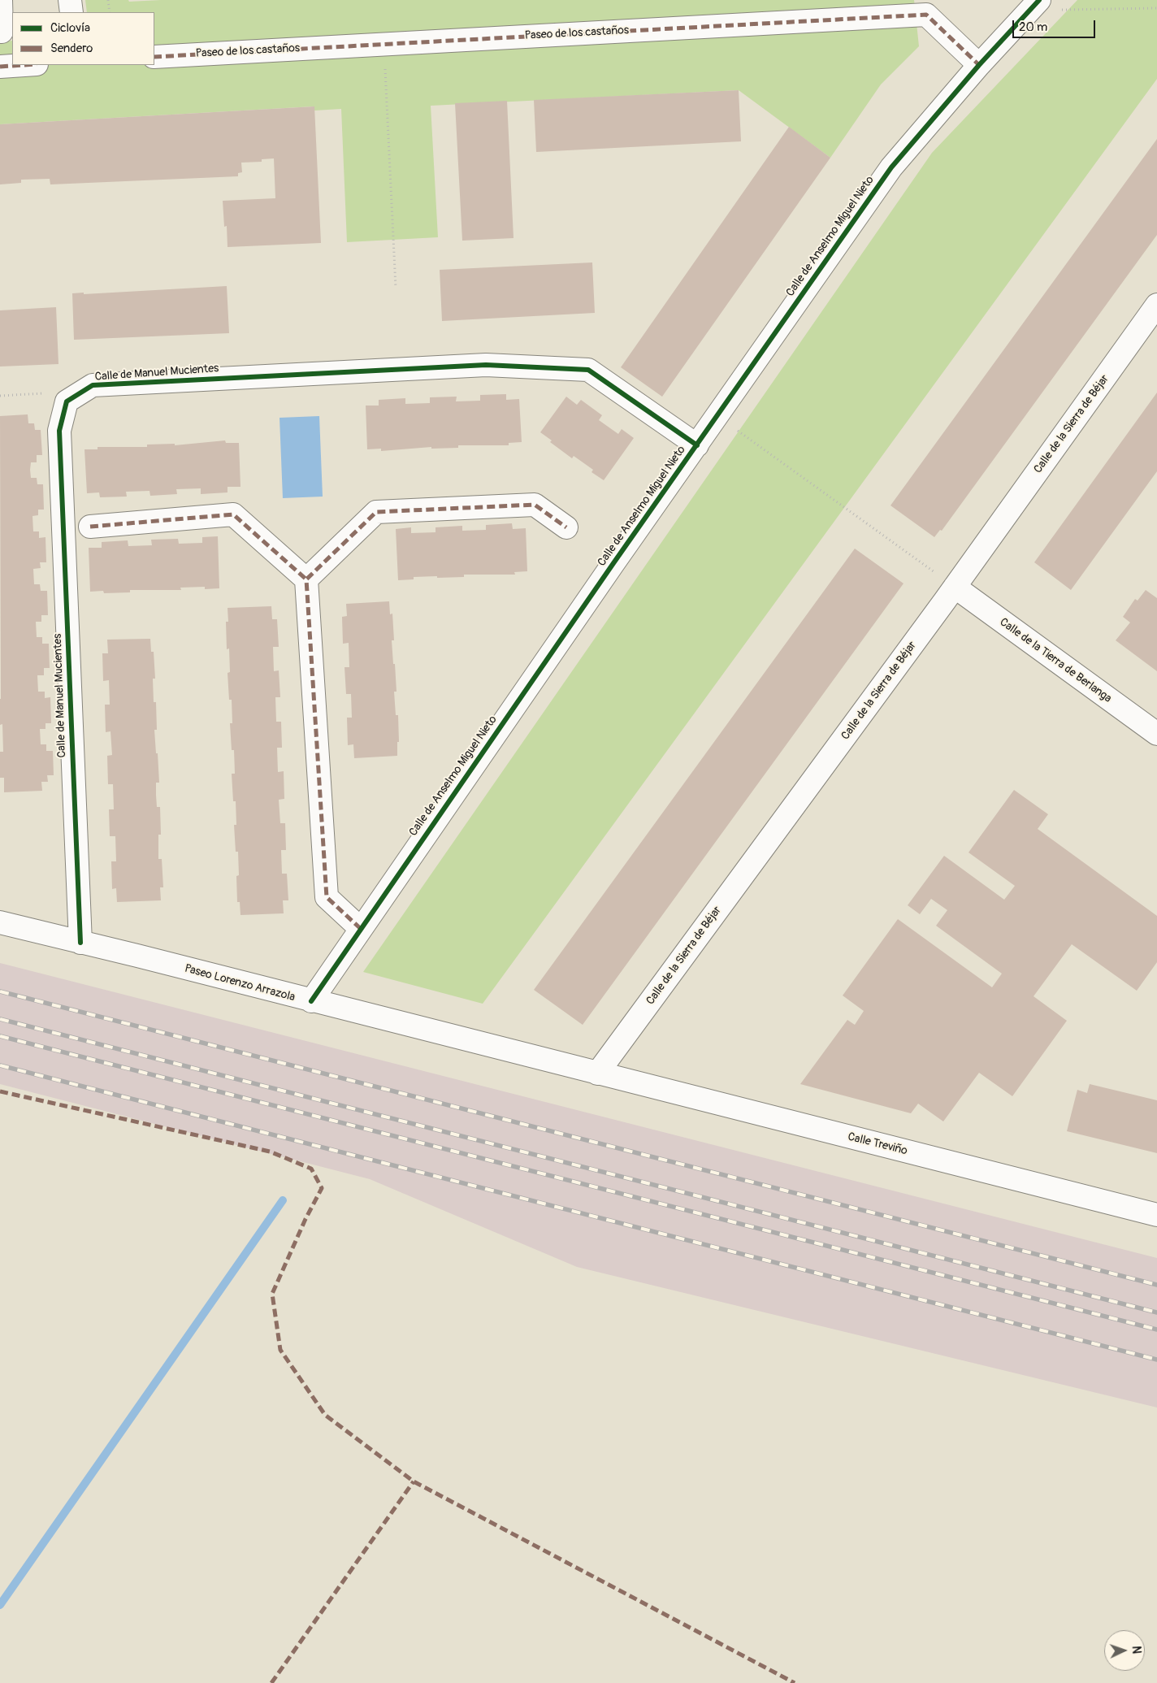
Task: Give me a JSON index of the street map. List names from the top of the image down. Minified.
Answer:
{"streets":{"street":["Paseo de los castaños","Calle de Anselmo Miguel Nieto","Calle de Manuel Mucientes","Calle de la Sierra de Béjar","Calle de la Tierra de Berlanga","Paseo Lorenzo Arrazola","Calle Treviño"]},"crossings":[["Paseo de los castaños","Calle de Anselmo Miguel Nieto"],["Calle de Anselmo Miguel Nieto","Calle de Manuel Mucientes"],["Calle de Anselmo Miguel Nieto","Paseo Lorenzo Arrazola"],["Calle de Manuel Mucientes","Paseo Lorenzo Arrazola"],["Calle de la Sierra de Béjar","Calle de la Tierra de Berlanga"],["Calle de la Sierra de Béjar","Paseo Lorenzo Arrazola"],["Calle de la Sierra de Béjar","Calle Treviño"],["Paseo Lorenzo Arrazola","Calle Treviño"]],"legend":["Ciclovía","Sendero"],"scale_bar":"20 m","north":"right"}
